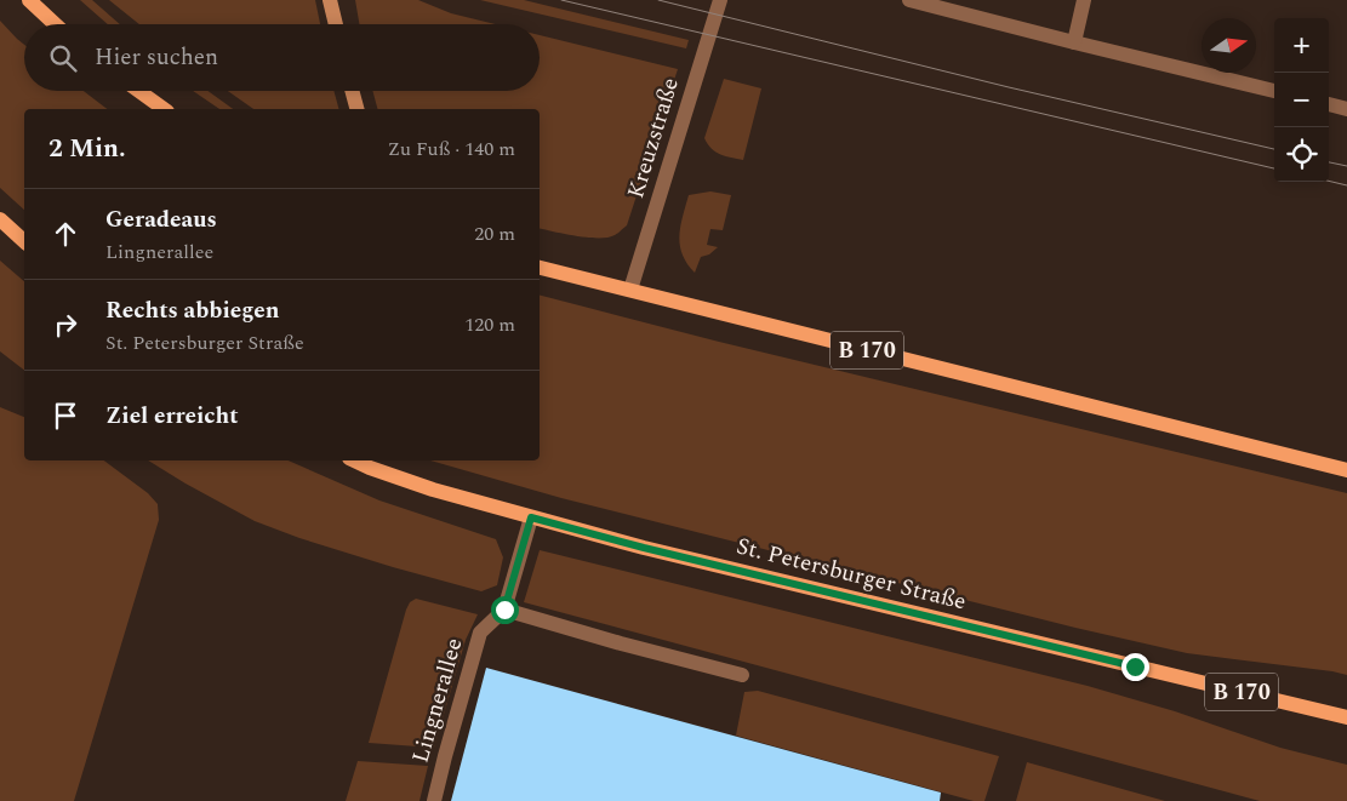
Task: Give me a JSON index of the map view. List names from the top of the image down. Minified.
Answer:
{"streets":{"main road":["B 170","St. Petersburger Straße"],"street":["Kreuzstraße","Lingnerallee"]},"crossings":[["Kreuzstraße","B 170"]],"north":"right","page":{"map_buttons":["+","−"],"search":"Hier suchen","heading":["2 Min.","Zu Fuß · 140 m"],"list":[["Geradeaus","Lingnerallee","20 m"],["Rechts abbiegen","St. Petersburger Straße","120 m"],"Ziel erreicht"]}}
